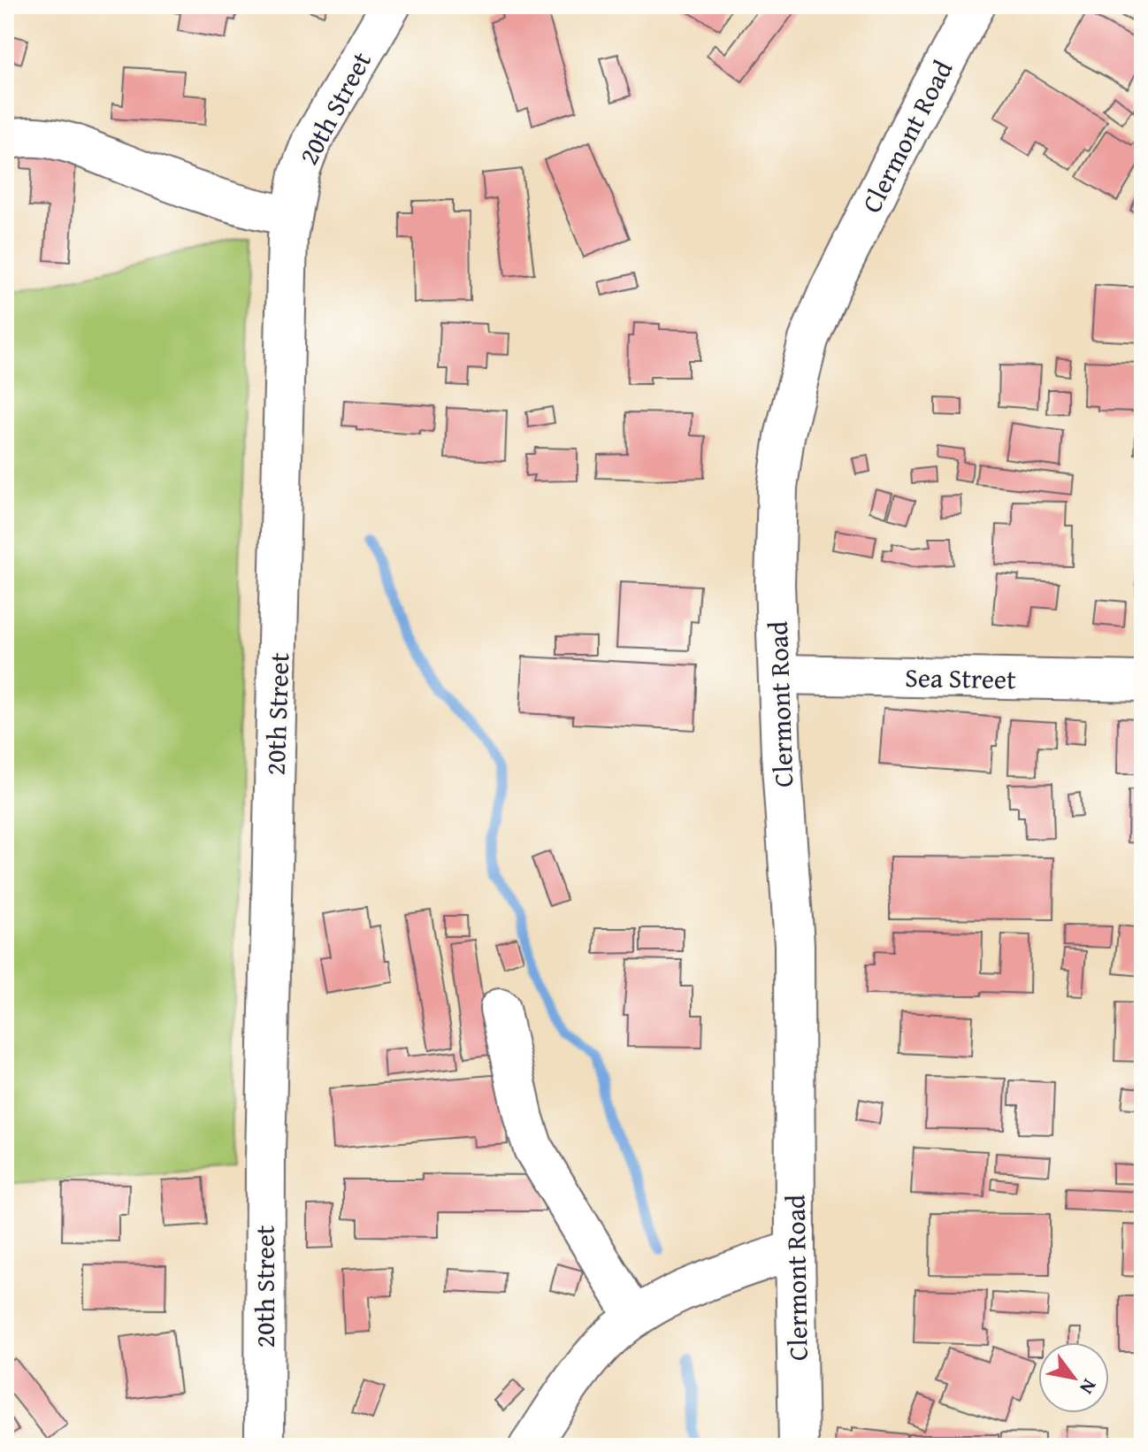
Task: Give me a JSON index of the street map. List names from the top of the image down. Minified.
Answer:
{"streets":{"street":["20th Street","Clermont Road","Sea Street"]},"crossings":[["Clermont Road","Sea Street"]],"north":"bottom right"}
